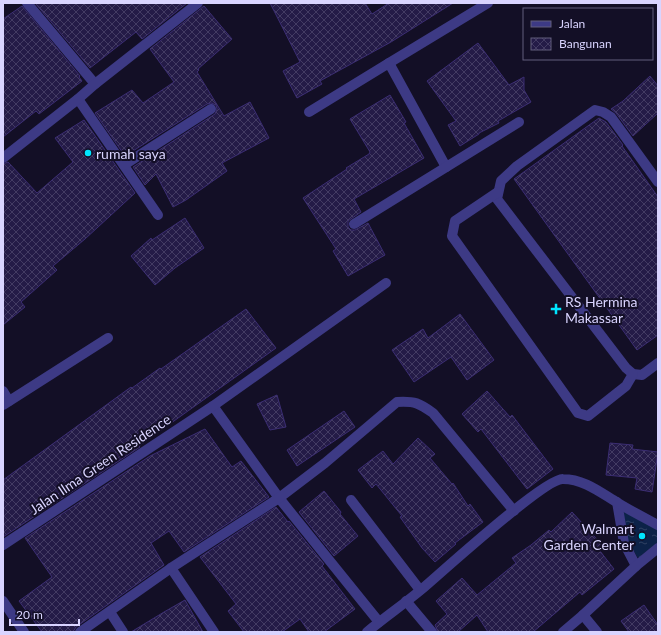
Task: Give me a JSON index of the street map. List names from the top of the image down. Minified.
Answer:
{"streets":{"street":["Jalan Ilma Green Residence"]},"places":{"other":["rumah saya","Walmart Garden Center"],"health":["RS Hermina Makassar"]},"legend":["Jalan","Bangunan"],"scale_bar":"20 m"}
